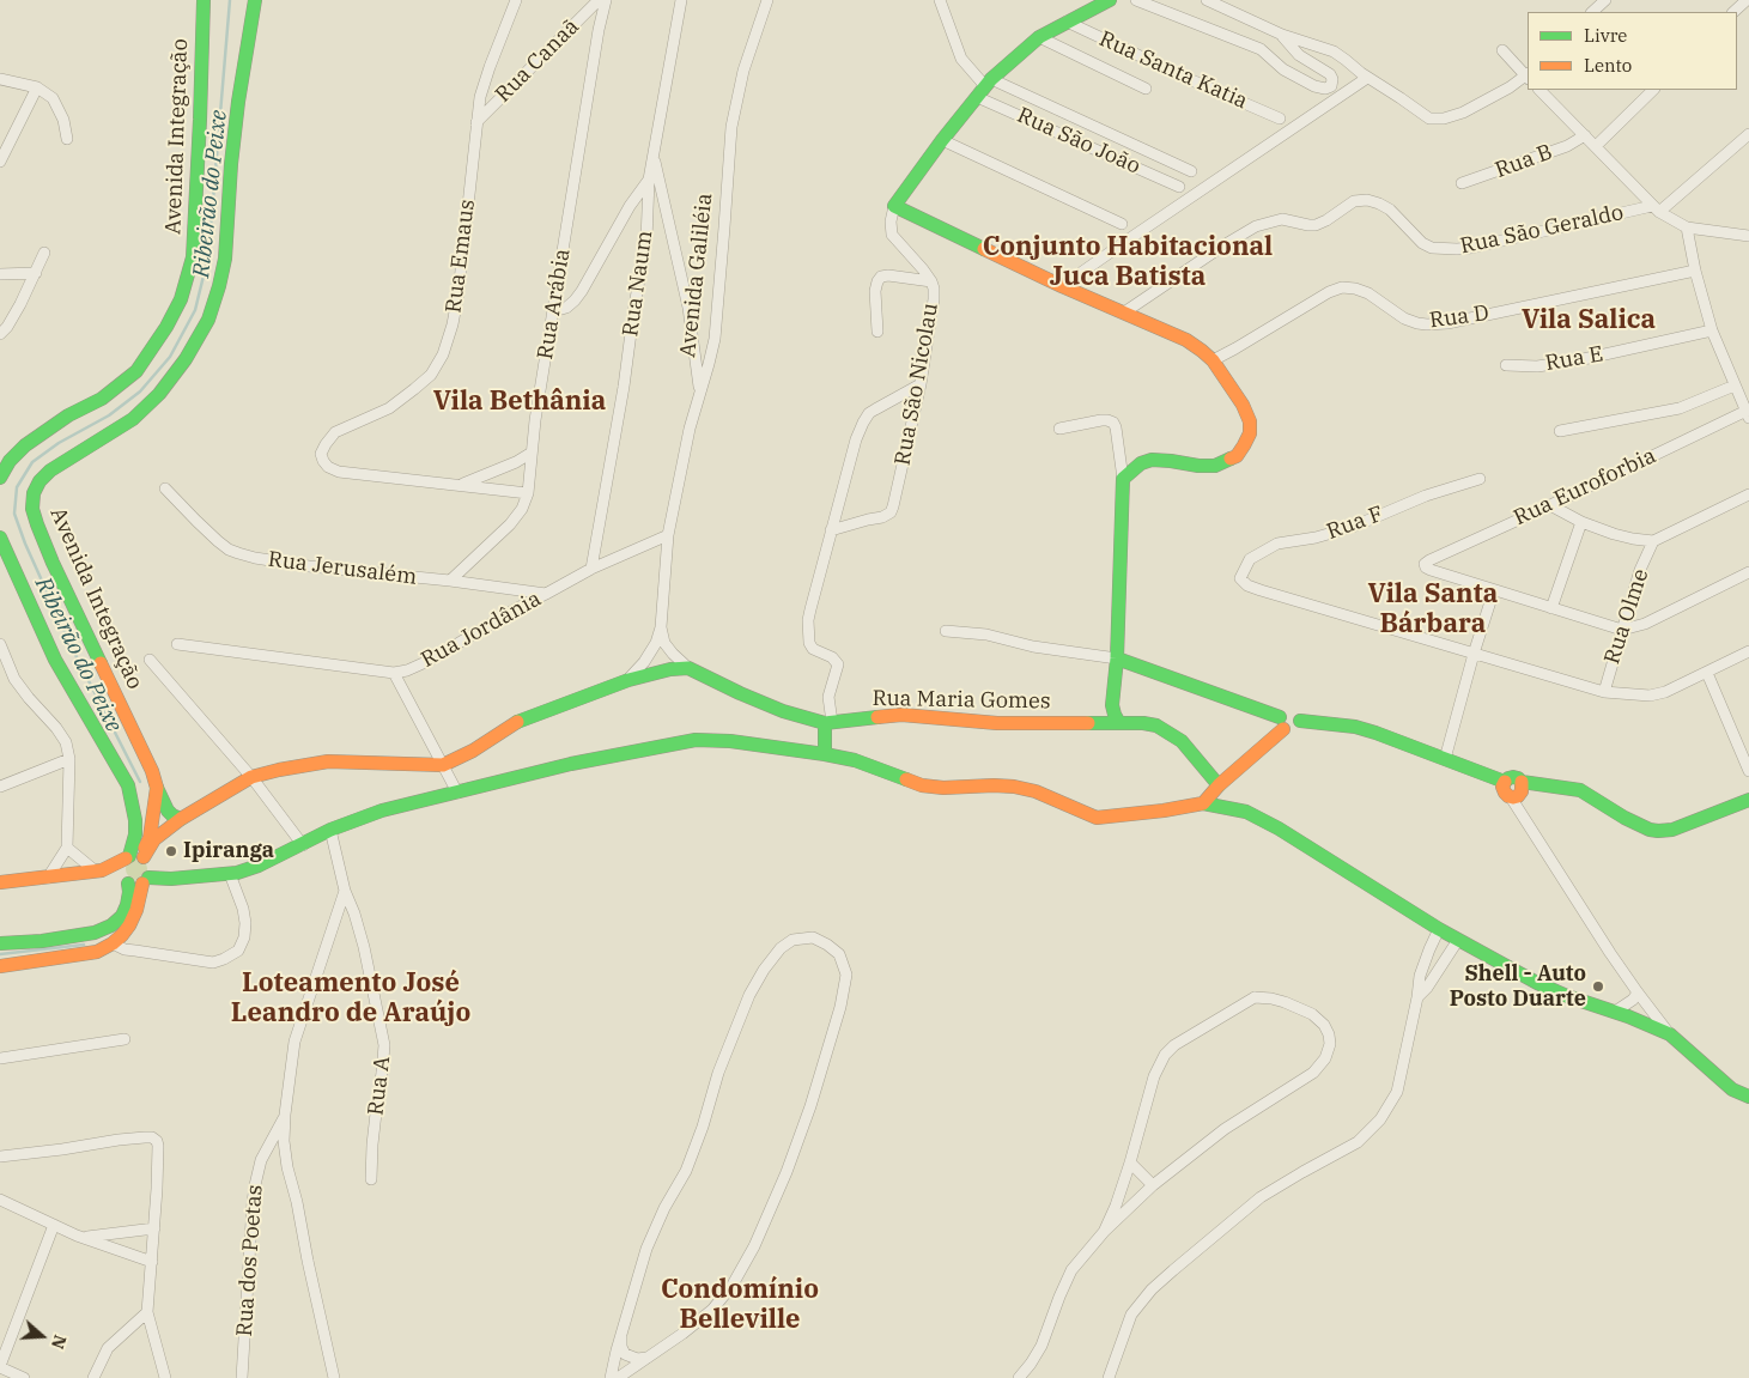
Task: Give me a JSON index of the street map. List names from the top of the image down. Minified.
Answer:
{"streets":{"street":["Rua Canaã","Rua Santa Katia","Avenida Integração","Rua São João","Rua B","Rua São Geraldo","Rua Emaus","Avenida Galiléia","Rua Naum","Rua Arábia","Rua D","Rua E","Rua São Nicolau","Rua Euroforbia","Rua F","Rua Jerusalém","Rua Olme","Rua Jordânia","Rua Maria Gomes","Rua A","Rua dos Poetas"]},"crossings":[["Rua Canaã","Rua Emaus"],["Avenida Galiléia","Rua Jordânia"],["Rua Naum","Rua Jordânia"],["Rua Arábia","Rua Jerusalém"],["Rua Jerusalém","Rua Jordânia"]],"districts":["Conjunto Habitacional Juca Batista","Vila Salica","Vila Bethânia","Vila Santa Bárbara","Loteamento José Leandro de Araújo","Condomínio Belleville"],"water":["Ribeirão do Peixe"],"places":["Ipiranga","Shell - Auto Posto Duarte"],"legend":["Livre","Lento"],"north":"right"}
